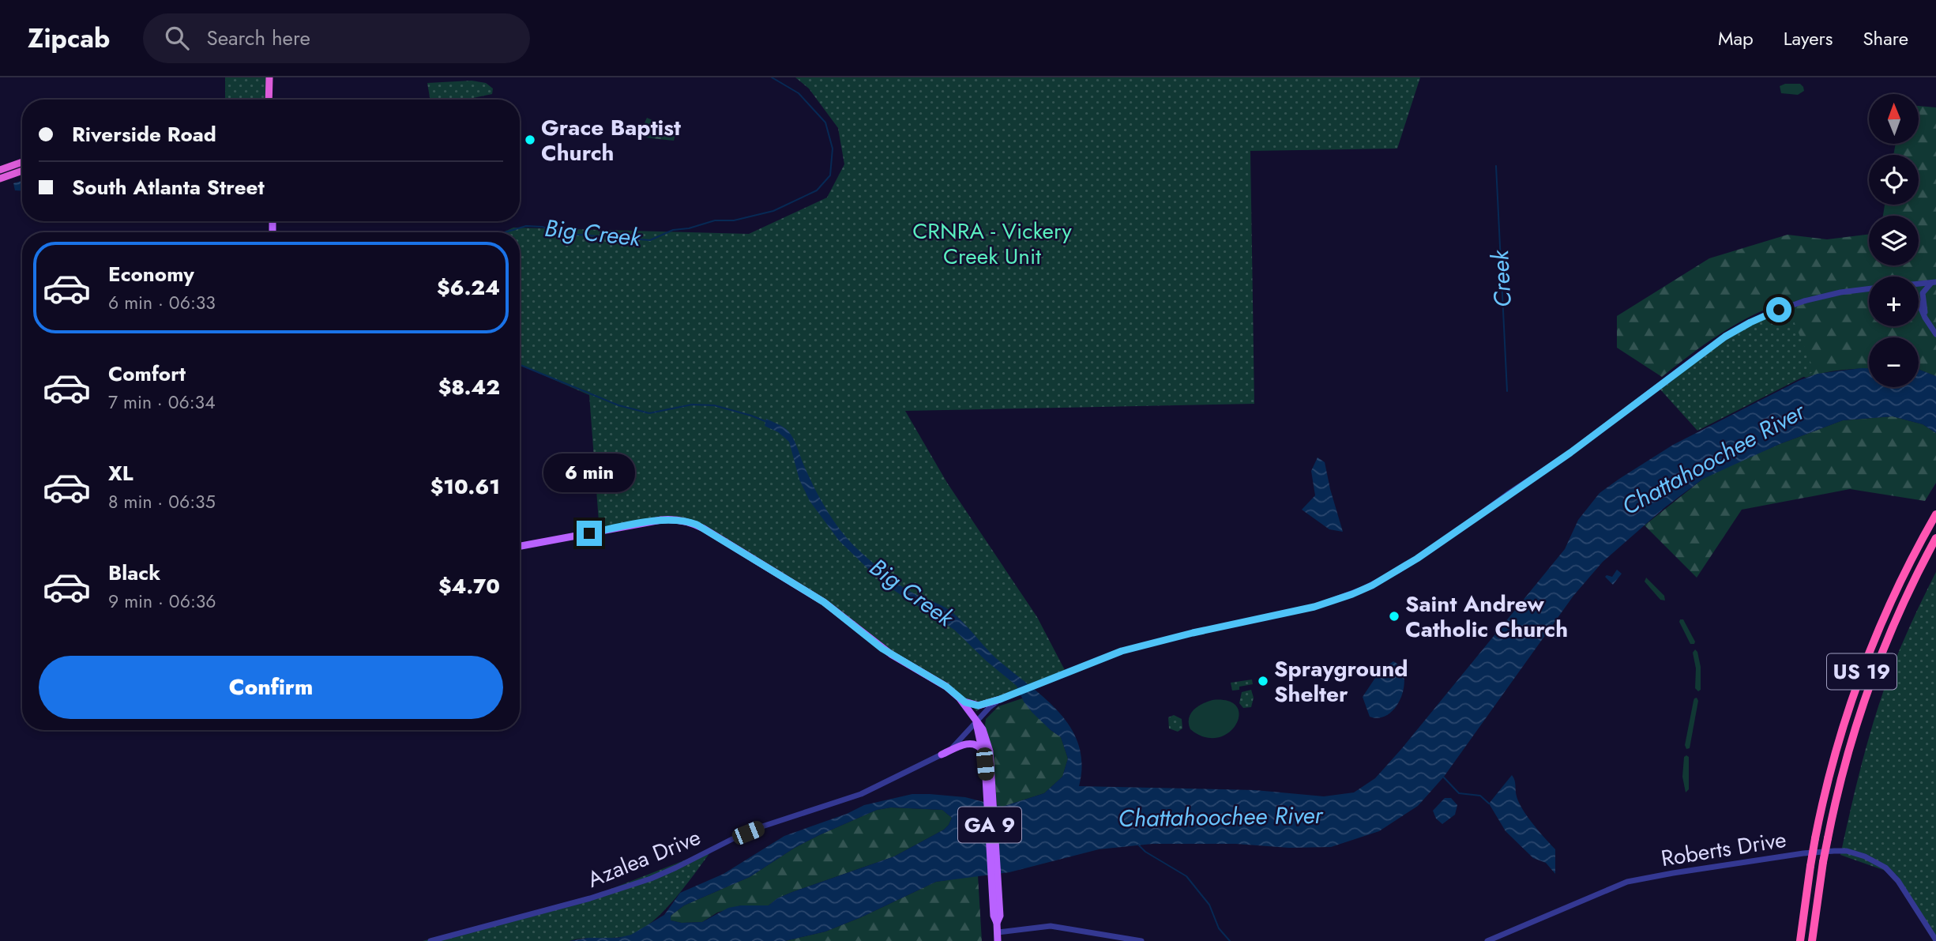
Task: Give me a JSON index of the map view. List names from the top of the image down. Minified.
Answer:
{"streets":{"highway":["US 19"],"main road":["GA 9"],"street":["Roberts Drive","Azalea Drive"]},"crossings":[["GA 9","Azalea Drive"]],"water":["Big Creek","Creek","Chattahoochee River"],"parks":["CRNRA - Vickery Creek Unit"],"places":["Grace Baptist Church","Saint Andrew Catholic Church","Sprayground Shelter"],"north":"top","page":{"header":"Zipcab","search":"Search here","nav":["Map","Layers","Share"],"map_buttons":["+","−"],"banner":["Riverside Road","South Atlanta Street"],"list":[{"name":"Economy","note":"6 min · 06:33","value":"$6.24"},{"name":"Comfort","note":"7 min · 06:34","value":"$8.42"},{"name":"XL","note":"8 min · 06:35","value":"$10.61"},{"name":"Black","note":"9 min · 06:36","value":"$4.70"}],"bubble":"6 min","buttons":"Confirm"}}
